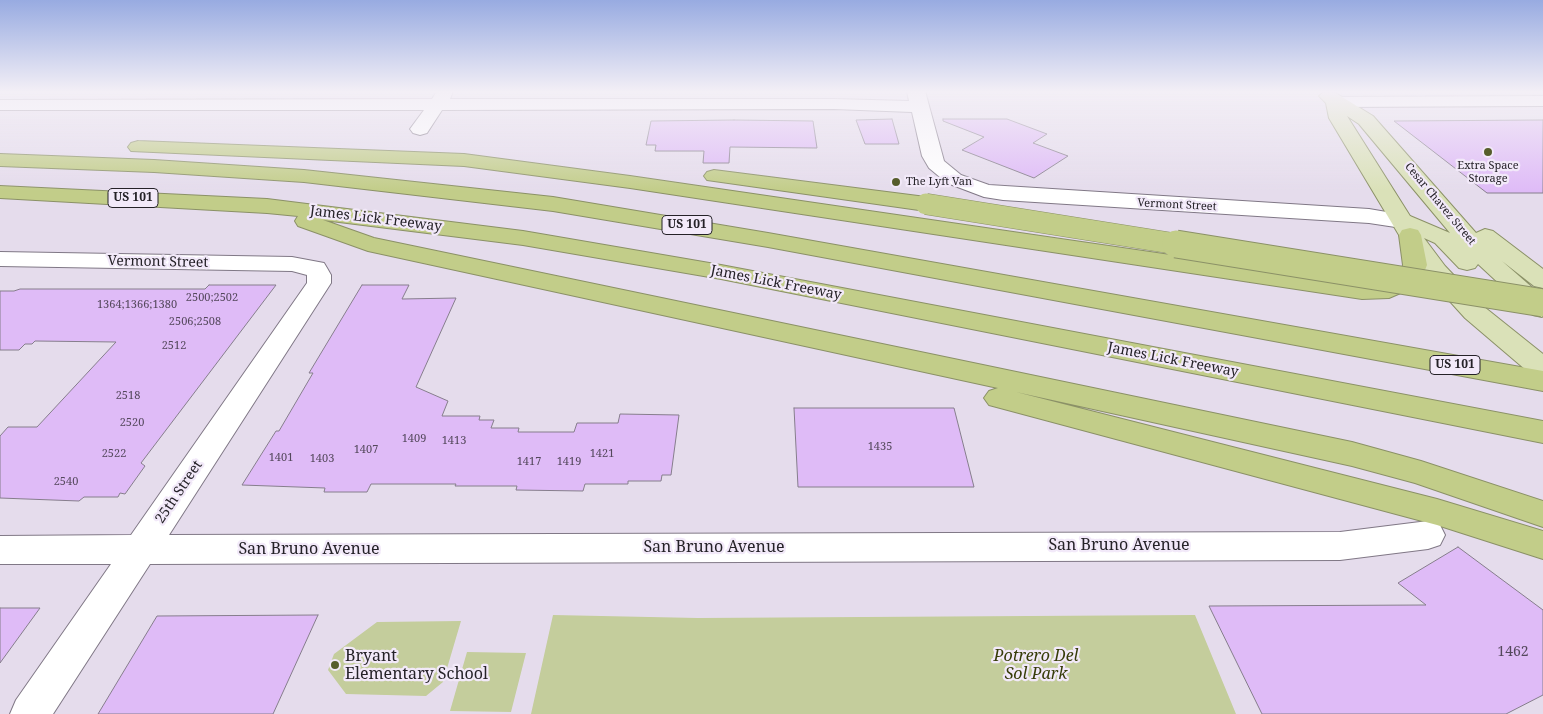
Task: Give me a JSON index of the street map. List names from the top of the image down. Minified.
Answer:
{"streets":{"highway":["US 101","James Lick Freeway"],"main road":["Cesar Chavez Street"],"street":["Vermont Street","25th Street","San Bruno Avenue"]},"crossings":[["Vermont Street","25th Street"],["25th Street","San Bruno Avenue"]],"parks":["Potrero Del Sol Park"],"places":["Extra Space Storage","The Lyft Van","Bryant Elementary School"],"house_numbers":["2500;2502","1364;1366;1380","2506;2508","2512","2518","2520","1409","1413","1435","1407","2522","1421","1401","1403","1417","1419","2540","1462"]}
